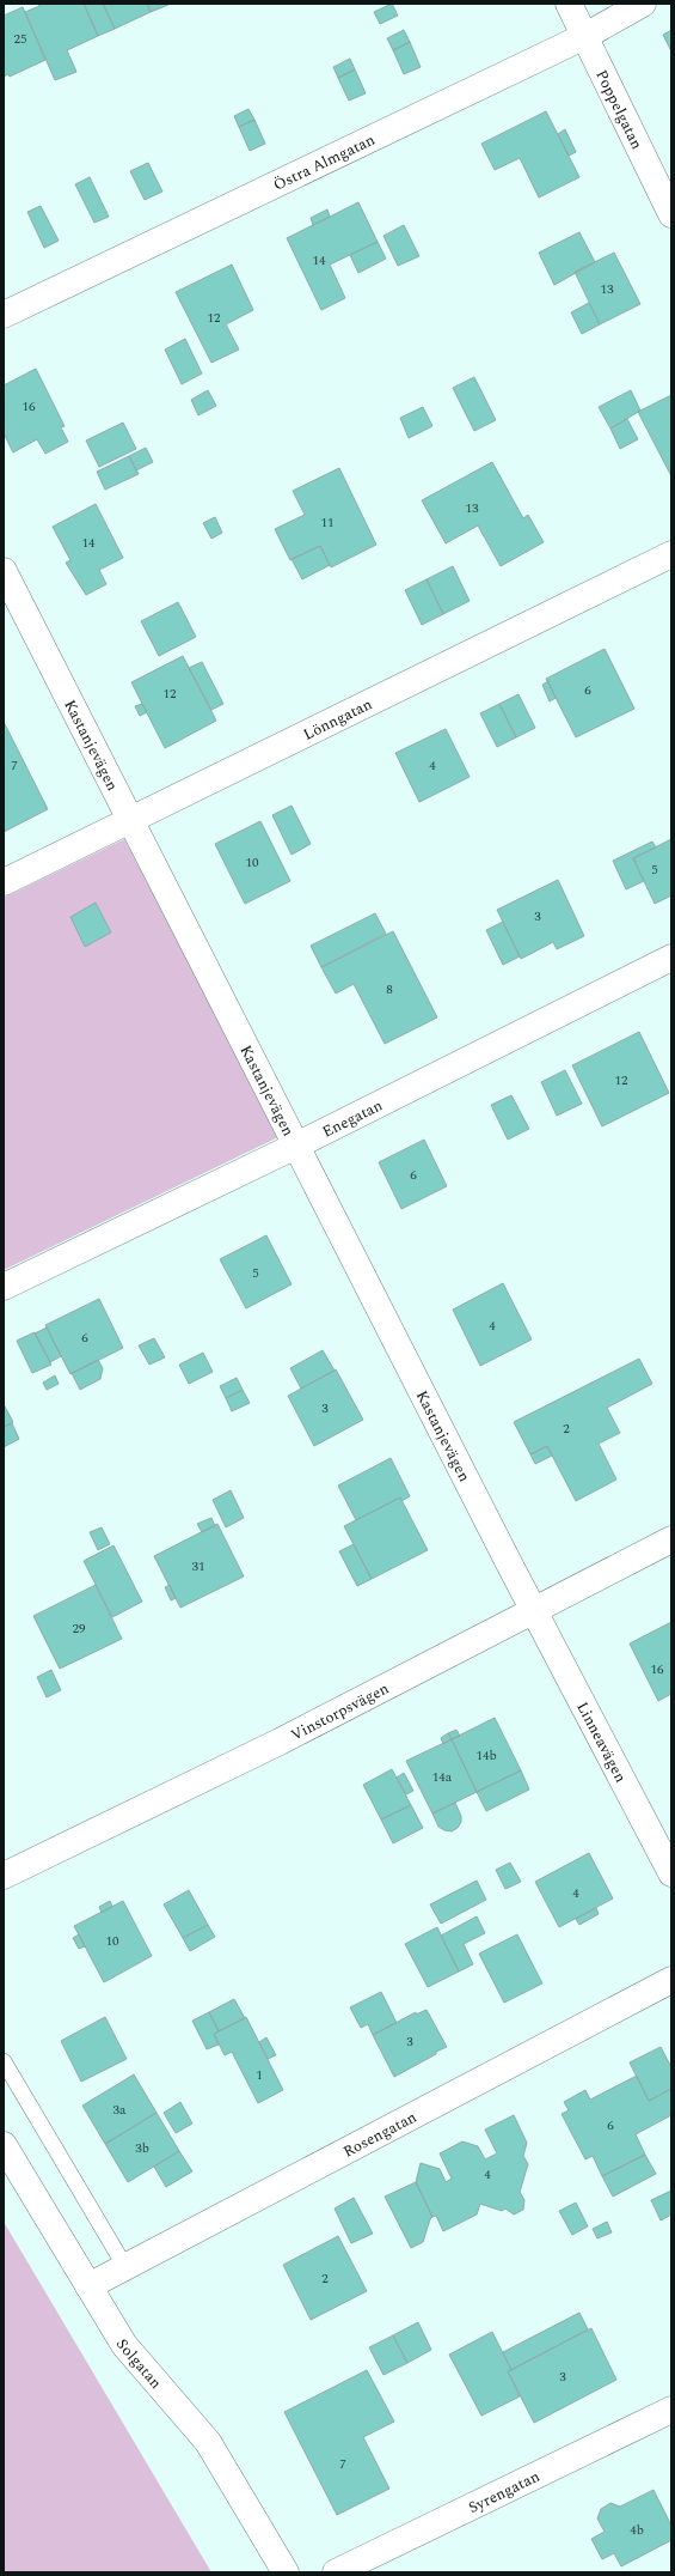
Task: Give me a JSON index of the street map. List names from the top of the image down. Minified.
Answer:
{"streets":{"street":["Poppelgatan","Östra Almgatan","Lönngatan","Kastanjevägen","Enegatan","Vinstorpsvägen","Linneavägen","Rosengatan","Solgatan","Syrengatan"]},"crossings":[["Poppelgatan","Östra Almgatan"],["Lönngatan","Kastanjevägen"],["Kastanjevägen","Enegatan"],["Kastanjevägen","Vinstorpsvägen"],["Kastanjevägen","Linneavägen"],["Vinstorpsvägen","Linneavägen"],["Rosengatan","Solgatan"]],"house_numbers":["25","14","13","12","16","13","11","14","6","12","7","4","10","5","3","8","12","6","5","4","6","3","2","31","29","16","14b","14a","4","10","3","1","3a","6","3b","4","2","3","7","4b"]}
